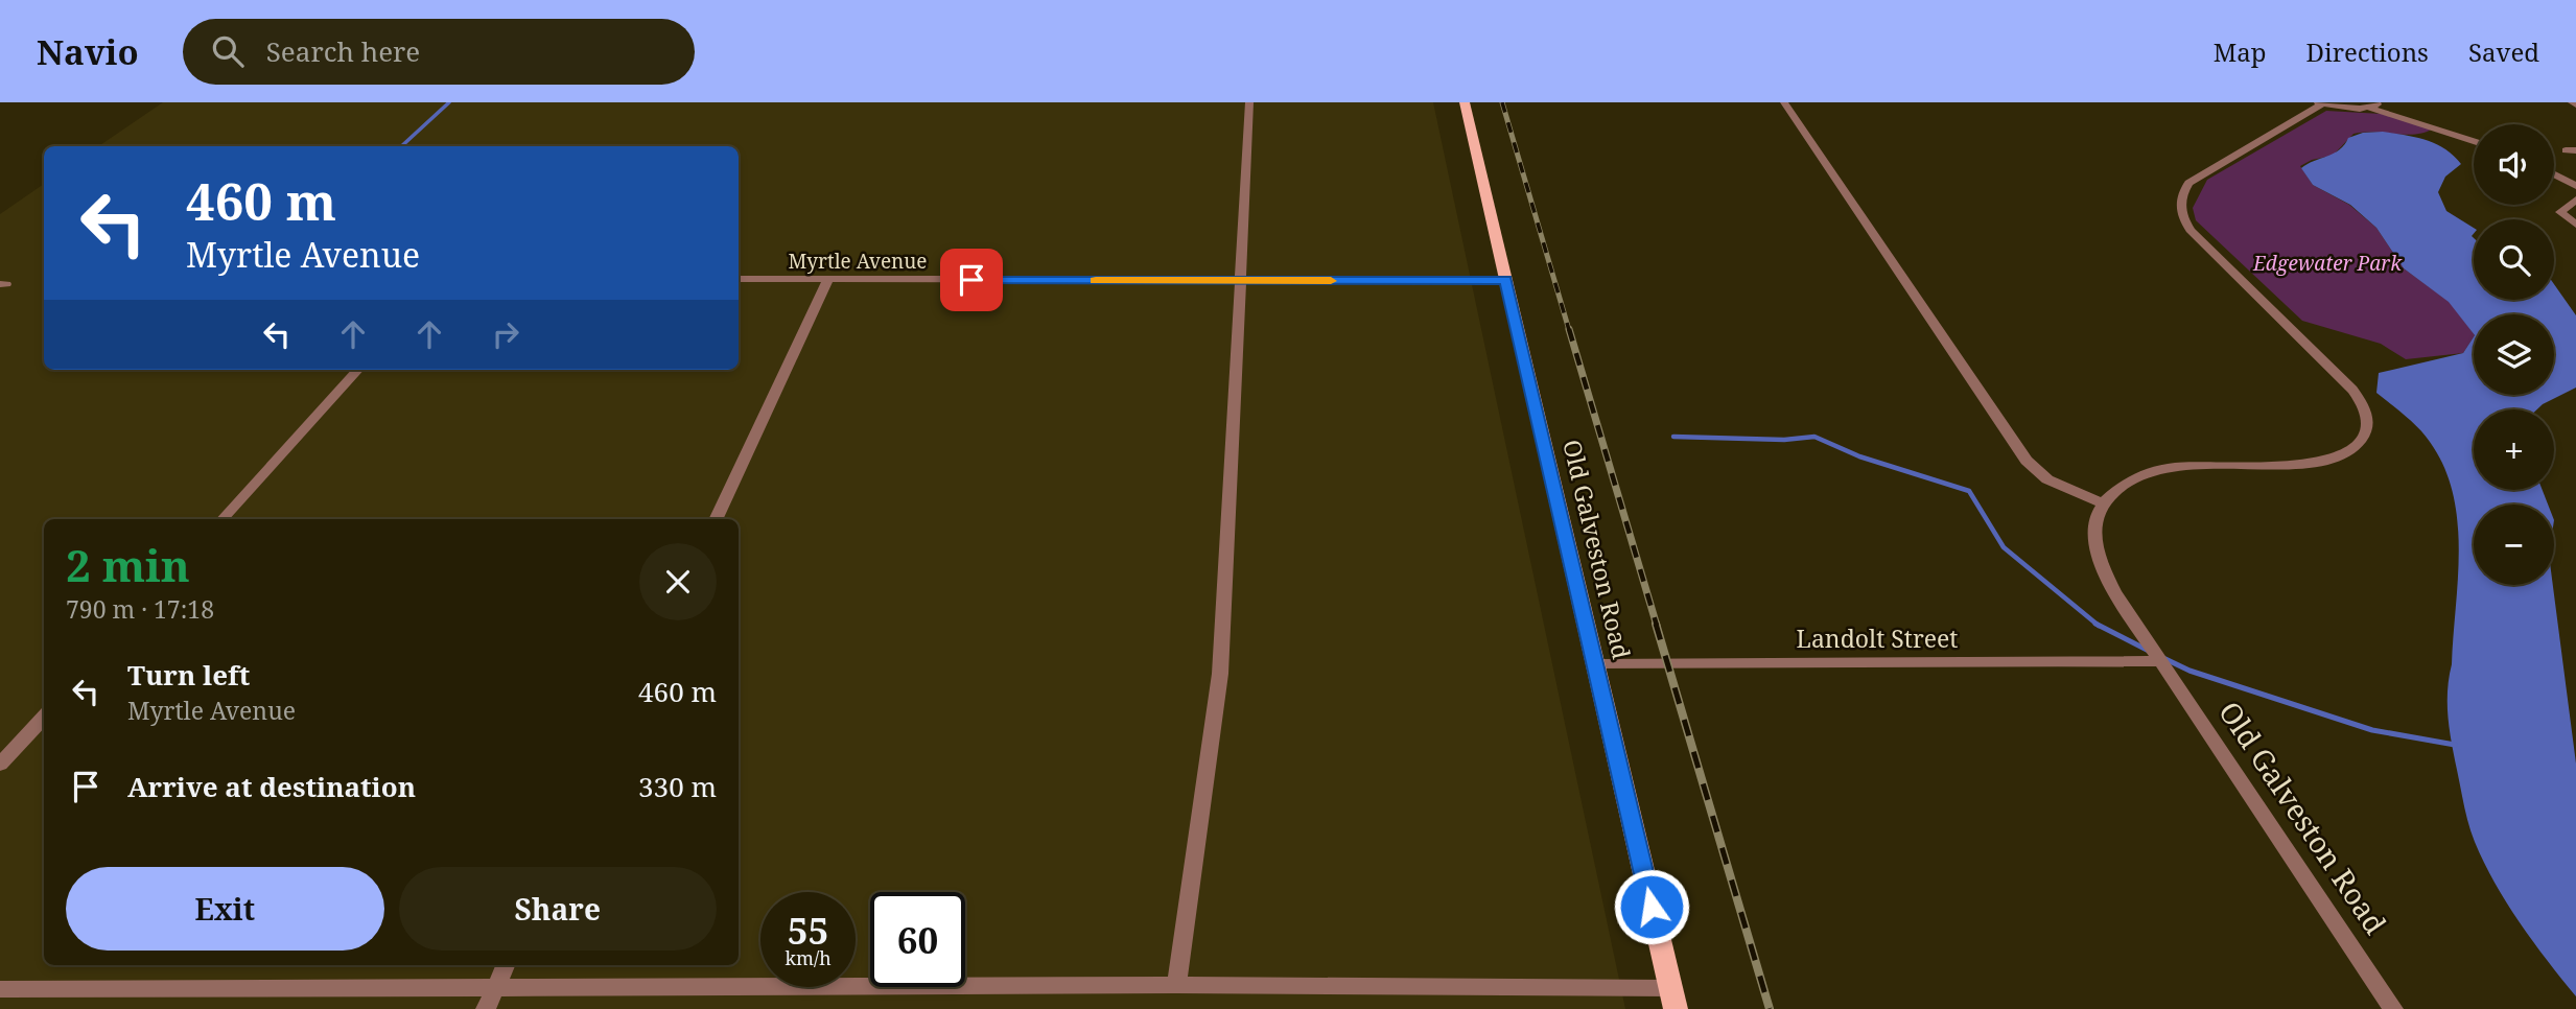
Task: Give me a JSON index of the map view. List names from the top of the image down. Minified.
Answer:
{"streets":{"main road":["Old Galveston Road"],"street":["Myrtle Avenue","Landolt Street"]},"crossings":[["Myrtle Avenue","Old Galveston Road"],["Old Galveston Road","Landolt Street"]],"parks":["Edgewater Park"],"page":{"header":"Navio","search":"Search here","nav":["Map","Directions","Saved"],"map_buttons":["+","−"],"turn":["460 m","Myrtle Avenue"],"heading":["2 min","790 m · 17:18"],"list":[{"name":"Turn left","note":"Myrtle Avenue","value":"460 m"},{"name":"Arrive at destination","value":"330 m"}],"buttons":["Exit","Share"],"speed":"55 km/h","limit":"60"}}
